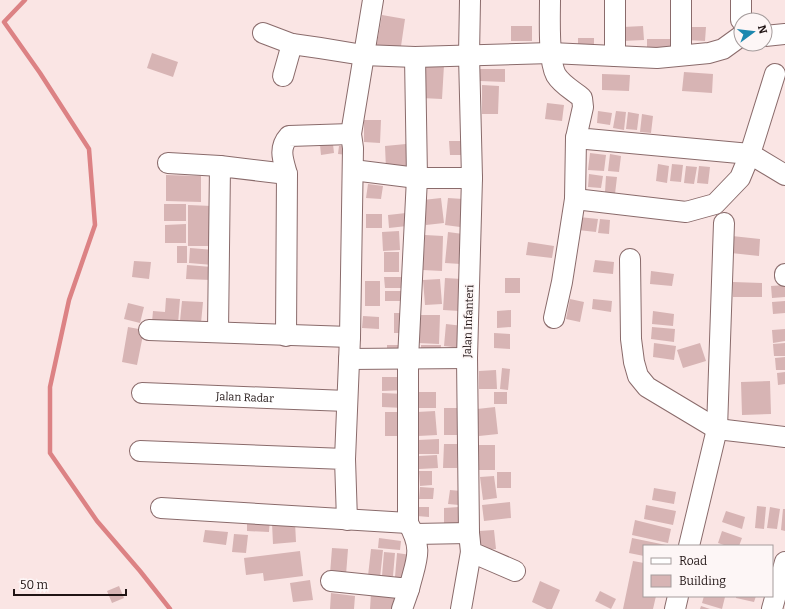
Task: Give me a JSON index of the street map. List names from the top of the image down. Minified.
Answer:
{"streets":{"street":["Jalan Infanteri","Jalan Radar"]},"legend":["Road","Building"],"scale_bar":"50 m","north":"right"}
